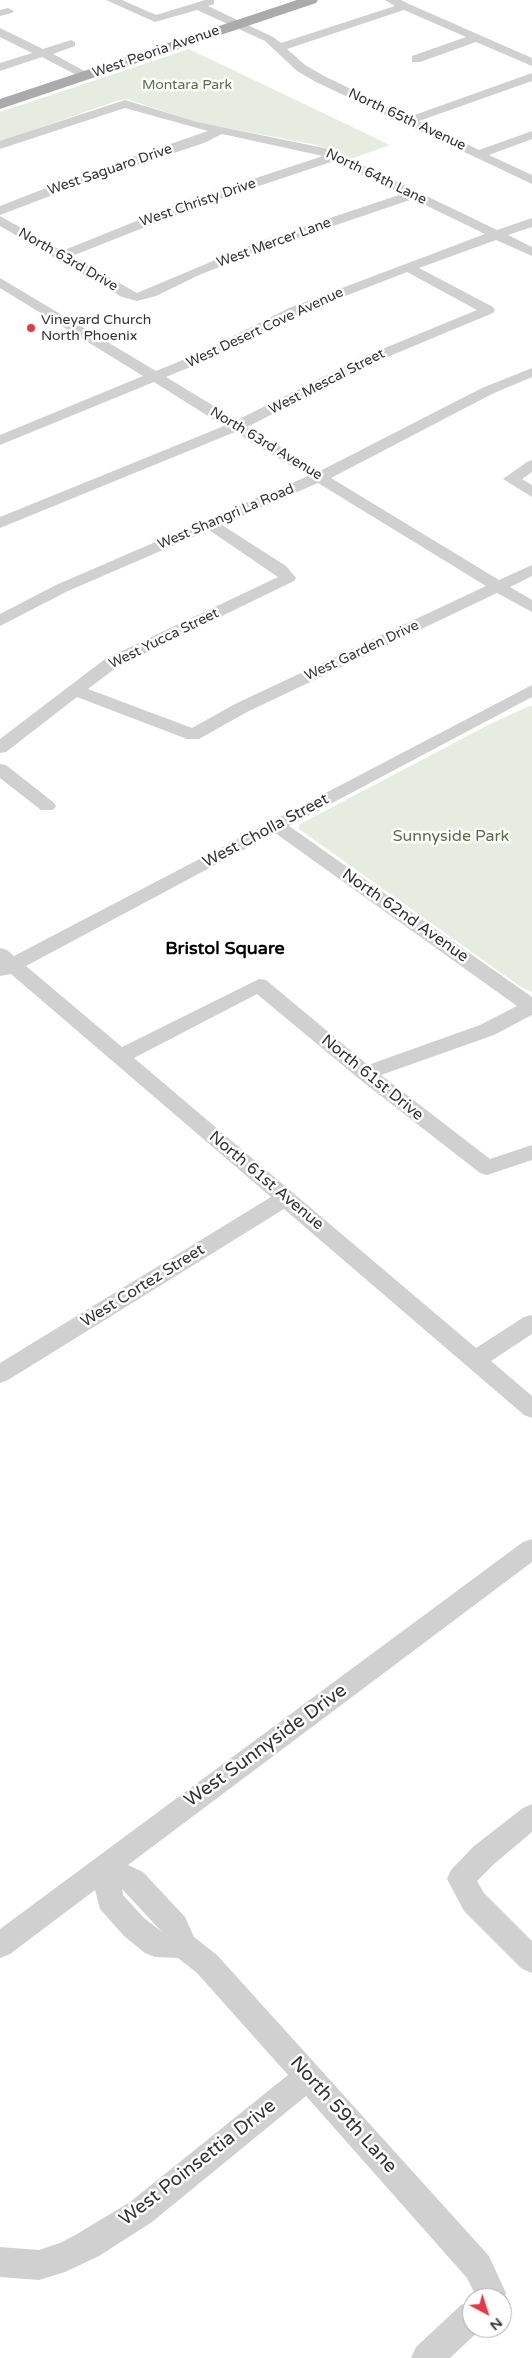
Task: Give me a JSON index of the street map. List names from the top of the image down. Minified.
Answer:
{"streets":{"main road":["West Peoria Avenue"],"street":["North 65th Avenue","West Saguaro Drive","North 64th Lane","West Christy Drive","West Mercer Lane","North 63rd Drive","West Desert Cove Avenue","West Mescal Street","North 63rd Avenue","West Shangri La Road","West Yucca Street","West Garden Drive","West Cholla Street","North 62nd Avenue","North 61st Drive","North 61st Avenue","West Cortez Street","West Sunnyside Drive","North 59th Lane","West Poinsettia Drive"]},"crossings":[["West Peoria Avenue","North 65th Avenue"],["West Saguaro Drive","North 64th Lane"],["North 64th Lane","West Christy Drive"],["North 64th Lane","West Mercer Lane"],["North 64th Lane","West Desert Cove Avenue"],["West Christy Drive","North 63rd Drive"],["West Mercer Lane","North 63rd Drive"],["West Desert Cove Avenue","West Mescal Street"],["West Desert Cove Avenue","North 63rd Avenue"],["West Mescal Street","North 63rd Avenue"],["North 63rd Avenue","West Shangri La Road"],["North 63rd Avenue","West Garden Drive"],["West Shangri La Road","West Yucca Street"],["West Yucca Street","West Garden Drive"],["West Cholla Street","North 62nd Avenue"],["West Cholla Street","North 61st Avenue"],["North 61st Drive","North 61st Avenue"],["North 61st Avenue","West Cortez Street"],["West Sunnyside Drive","North 59th Lane"],["North 59th Lane","West Poinsettia Drive"]],"districts":["Bristol Square"],"parks":["Montara Park","Sunnyside Park"],"places":["Vineyard Church North Phoenix"],"north":"bottom right"}
